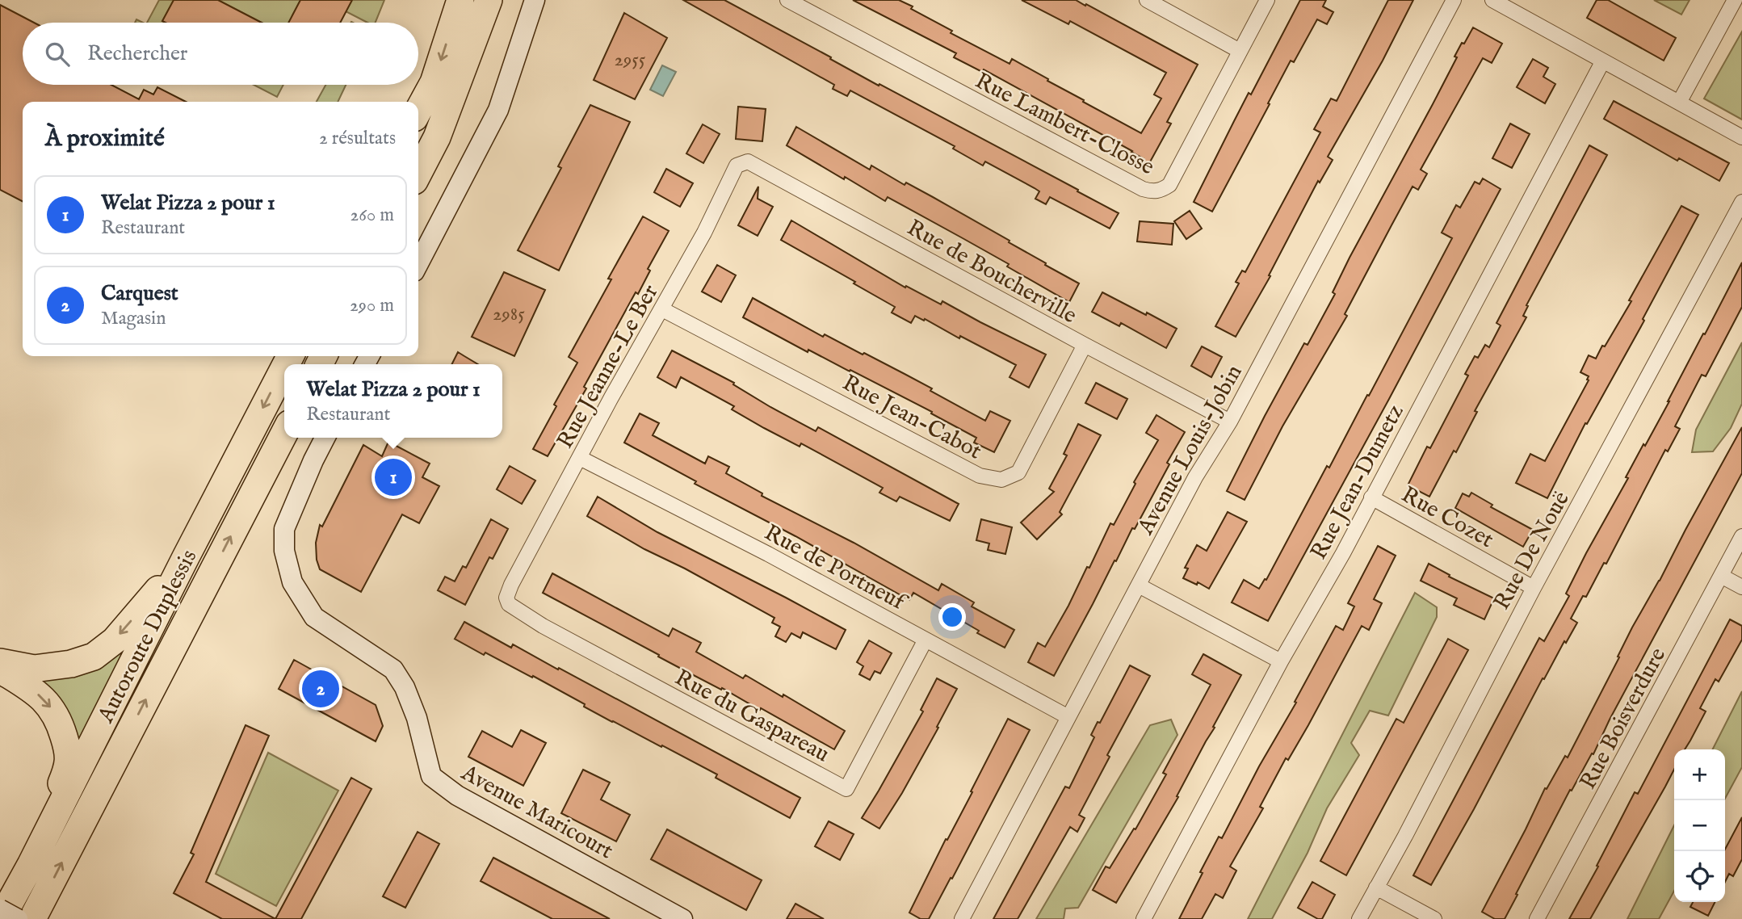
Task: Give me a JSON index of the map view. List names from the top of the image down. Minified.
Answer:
{"streets":{"highway":["Autoroute Duplessis"],"street":["Rue Lambert-Closse","Rue de Boucherville","Rue Jeanne-Le Ber","Rue Jean-Cabot","Avenue Louis-Jobin","Rue Jean-Dumetz","Rue Cozet","Rue De Nouë","Rue de Portneuf","Rue du Gaspareau","Rue Boisverdure","Avenue Maricourt"]},"crossings":[["Rue de Boucherville","Rue Jeanne-Le Ber"],["Rue de Boucherville","Rue Jean-Cabot"],["Rue de Boucherville","Avenue Louis-Jobin"],["Rue Jeanne-Le Ber","Rue Jean-Cabot"],["Rue Jeanne-Le Ber","Rue de Portneuf"],["Rue Jeanne-Le Ber","Rue du Gaspareau"],["Avenue Louis-Jobin","Rue de Portneuf"],["Rue Jean-Dumetz","Rue Cozet"],["Rue Cozet","Rue De Nouë"],["Rue de Portneuf","Rue du Gaspareau"]],"house_numbers":["2955","2985"],"page":{"search":"Rechercher","heading":["À proximité","2 résultats"],"list":[{"mark":"1","name":"Welat Pizza 2 pour 1","note":"Restaurant","value":"260 m"},{"mark":"2","name":"Carquest","note":"Magasin","value":"290 m"}],"popup":["Welat Pizza 2 pour 1","Restaurant"],"pins":["1","2"],"map_buttons":["+","−"]}}
